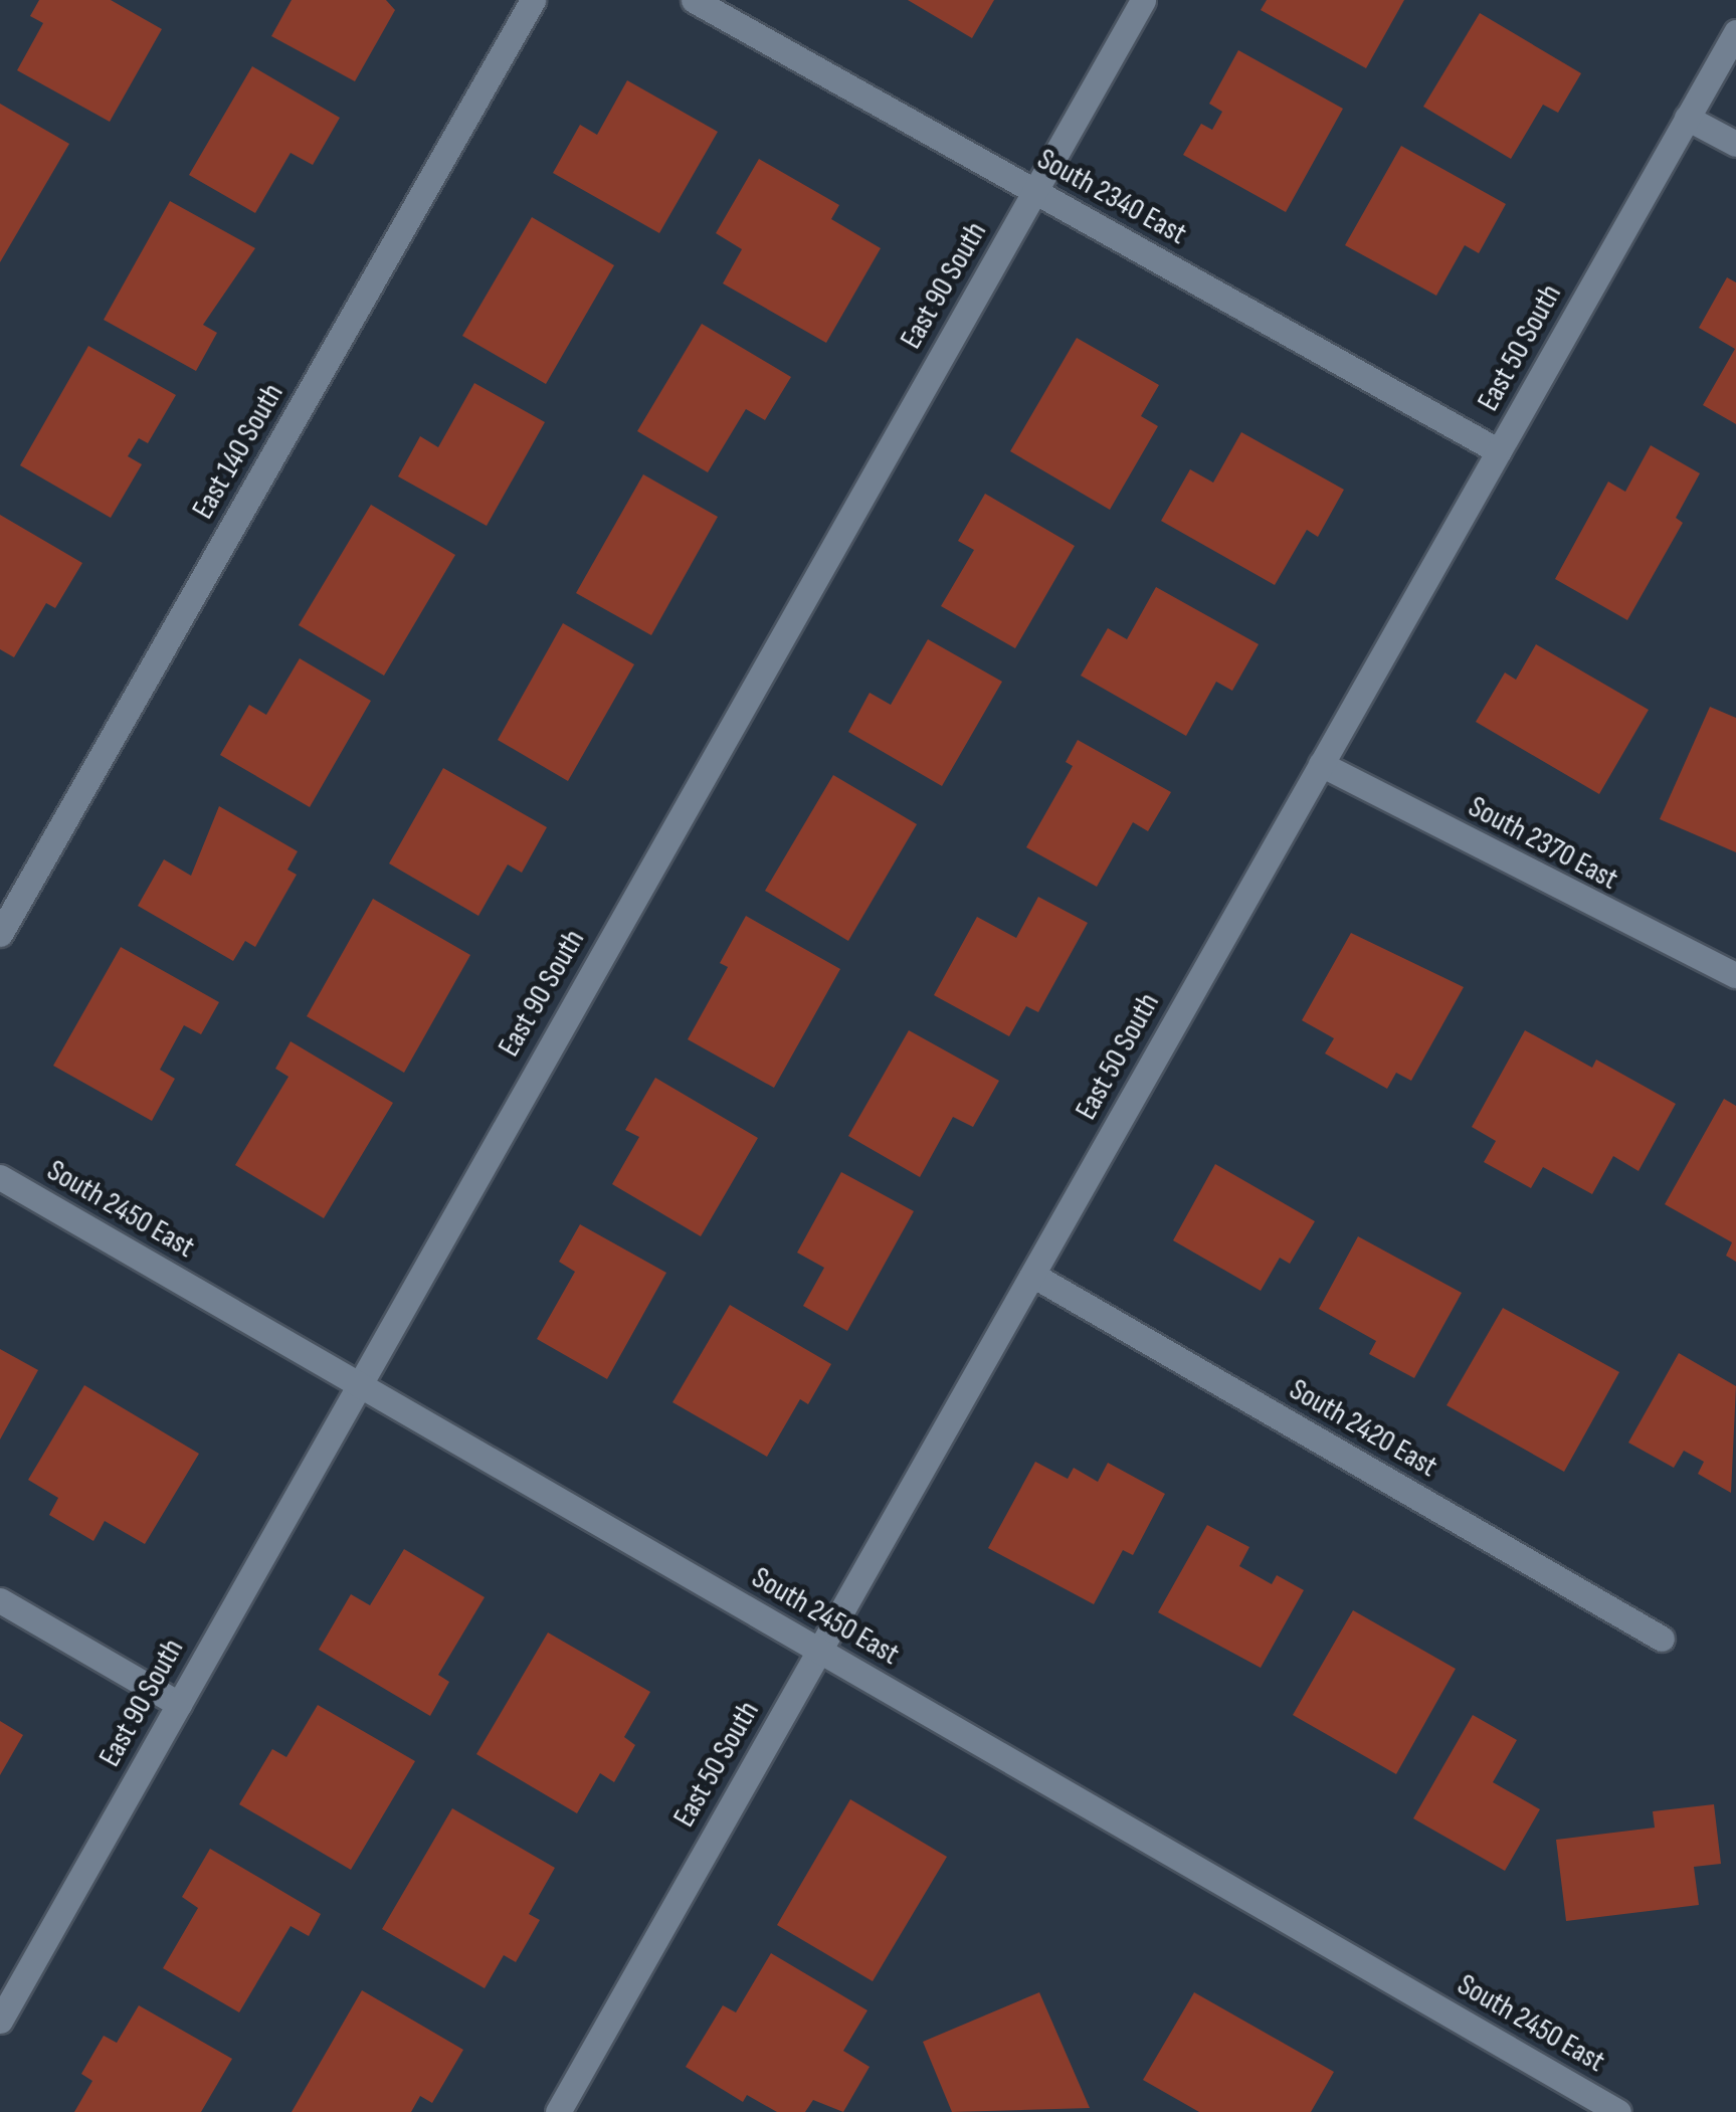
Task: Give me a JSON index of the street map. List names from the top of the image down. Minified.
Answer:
{"streets":{"street":["South 2340 East","East 90 South","East 50 South","East 140 South","South 2370 East","South 2450 East","South 2420 East"]},"crossings":[["South 2340 East","East 90 South"],["South 2340 East","East 50 South"],["East 90 South","South 2450 East"],["East 50 South","South 2370 East"],["East 50 South","South 2450 East"],["East 50 South","South 2420 East"]]}
